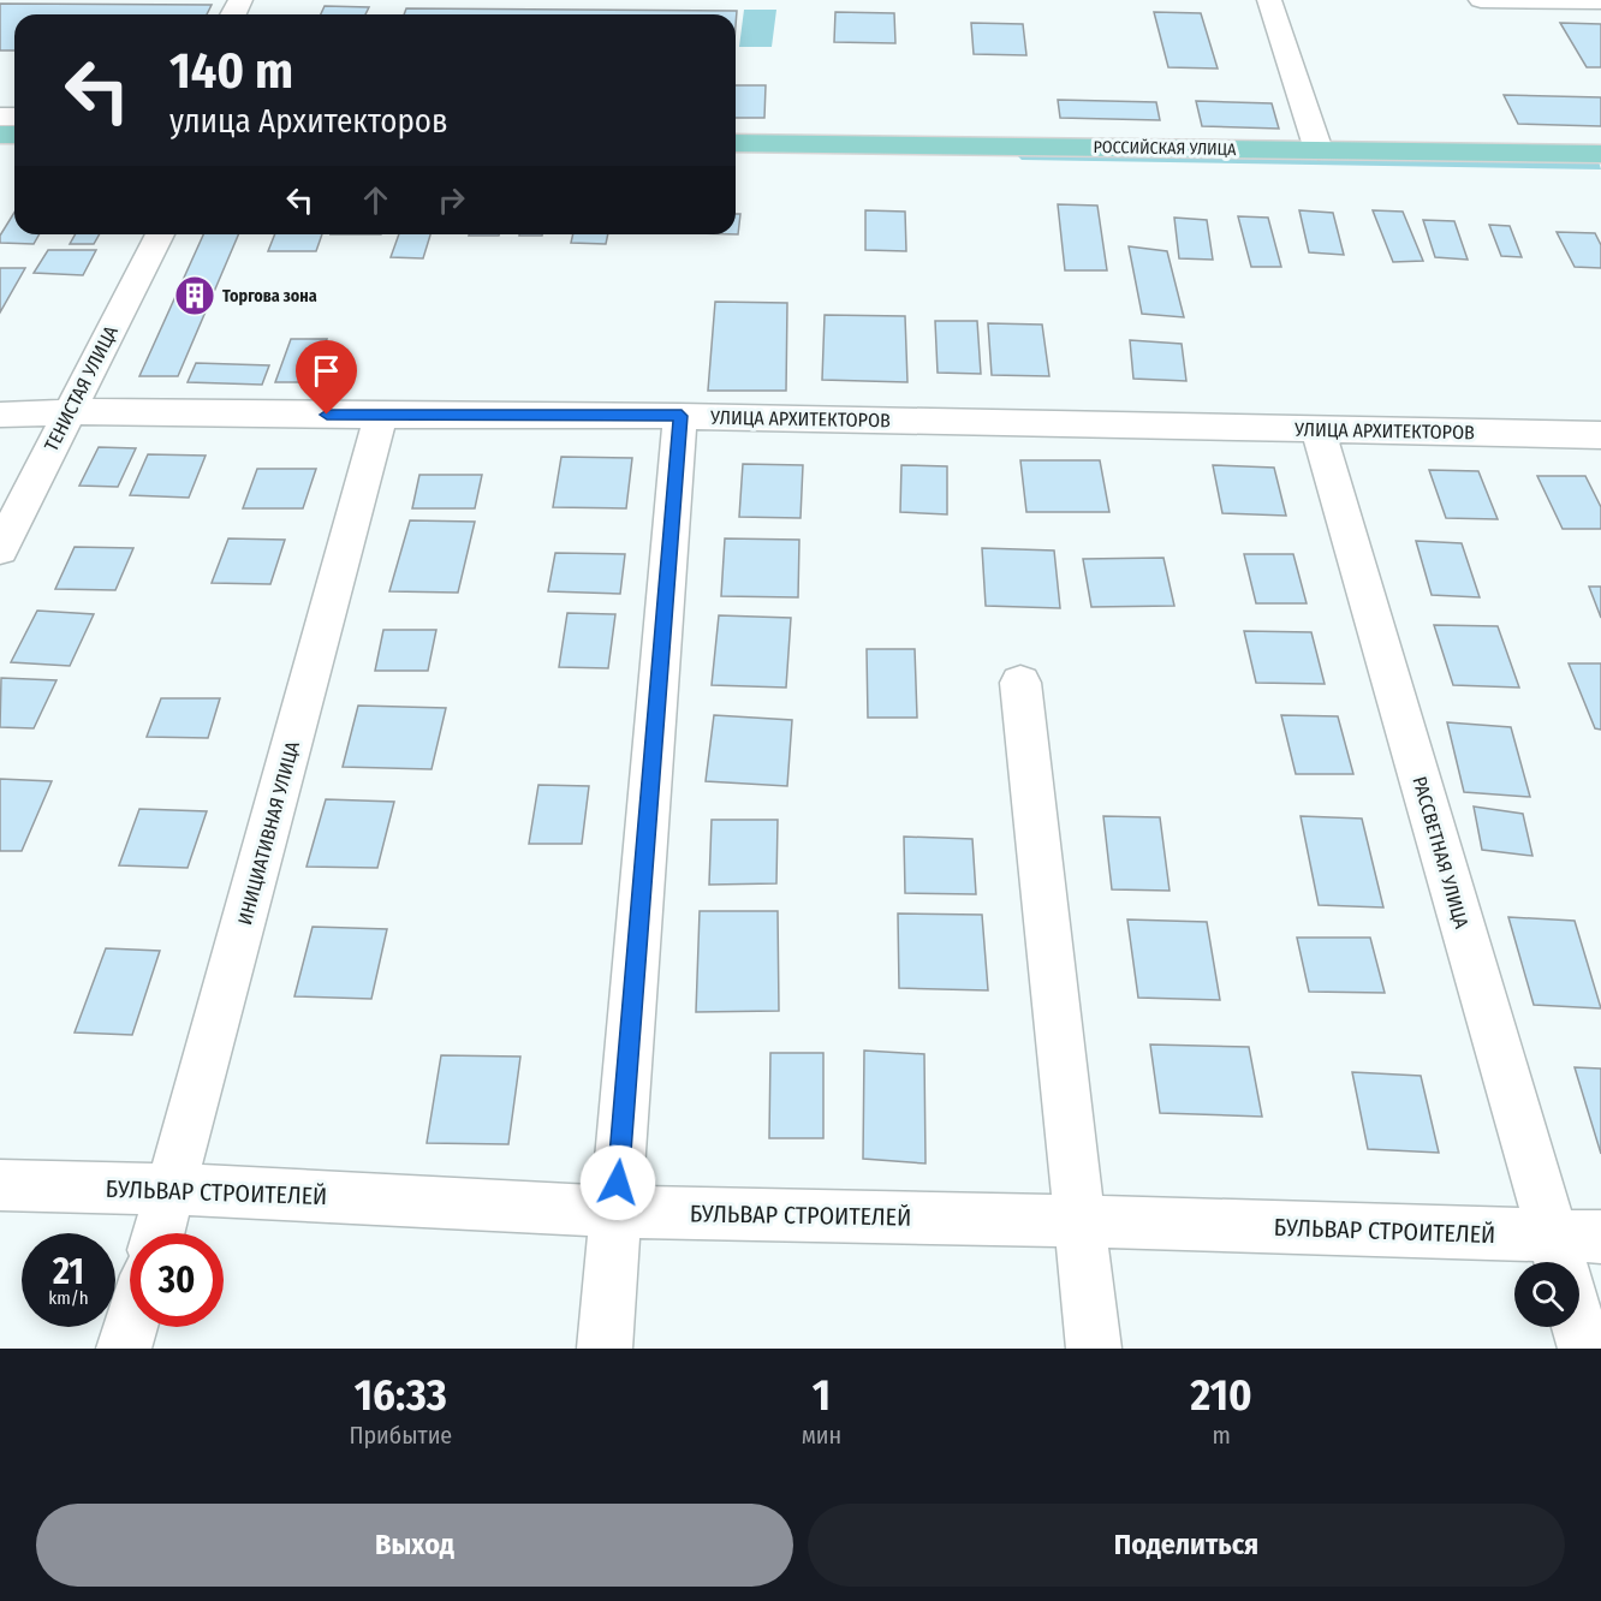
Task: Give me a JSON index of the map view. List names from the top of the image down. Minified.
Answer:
{"streets":{"main road":["РОССИЙСКАЯ УЛИЦА"],"street":["ТЕНИСТАЯ УЛИЦА","УЛИЦА АРХИТЕКТОРОВ","ИНИЦИАТИВНАЯ УЛИЦА","РАССВЕТНАЯ УЛИЦА","БУЛЬВАР СТРОИТЕЛЕЙ"]},"crossings":[["ТЕНИСТАЯ УЛИЦА","УЛИЦА АРХИТЕКТОРОВ"],["УЛИЦА АРХИТЕКТОРОВ","ИНИЦИАТИВНАЯ УЛИЦА"],["УЛИЦА АРХИТЕКТОРОВ","РАССВЕТНАЯ УЛИЦА"],["ИНИЦИАТИВНАЯ УЛИЦА","БУЛЬВАР СТРОИТЕЛЕЙ"],["РАССВЕТНАЯ УЛИЦА","БУЛЬВАР СТРОИТЕЛЕЙ"]],"places":{"building":["Торгова зона"]},"page":{"turn":["140 m","улица Архитекторов"],"speed":"21 km/h","limit":"30","eta":["16:33","Прибытие","1","мин","210","m"],"buttons":["Выход","Поделиться"]}}
